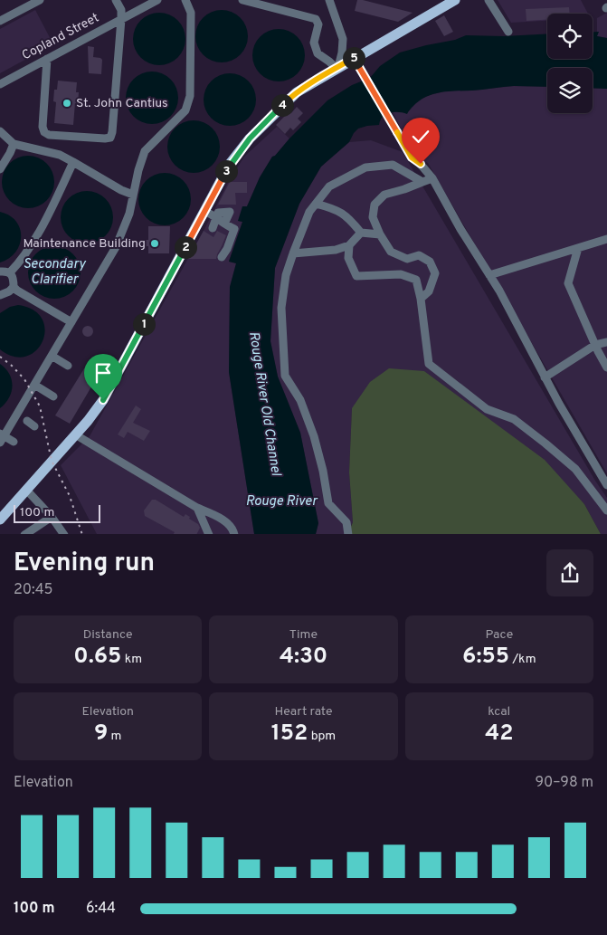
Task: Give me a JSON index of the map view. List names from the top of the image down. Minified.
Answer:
{"streets":{"street":["Copland Street"]},"water":["Secondary Clarifier","Rouge River Old Channel","Rouge River"],"places":["St. John Cantius","Maintenance Building"],"scale_bar":"100 m","page":{"pins":["5","4","3","2","1"],"scale":"100 m","heading":["Evening run","20:45"],"stats":[["Distance","0.65 km"],["Time","4:30"],["Pace","6:55 /km"],["Elevation","9 m"],["Heart rate","152 bpm"],["kcal","42"]],"chart":["Elevation","90–98 m"],"list":[{"name":"100 m","note":"6:44"}]}}
